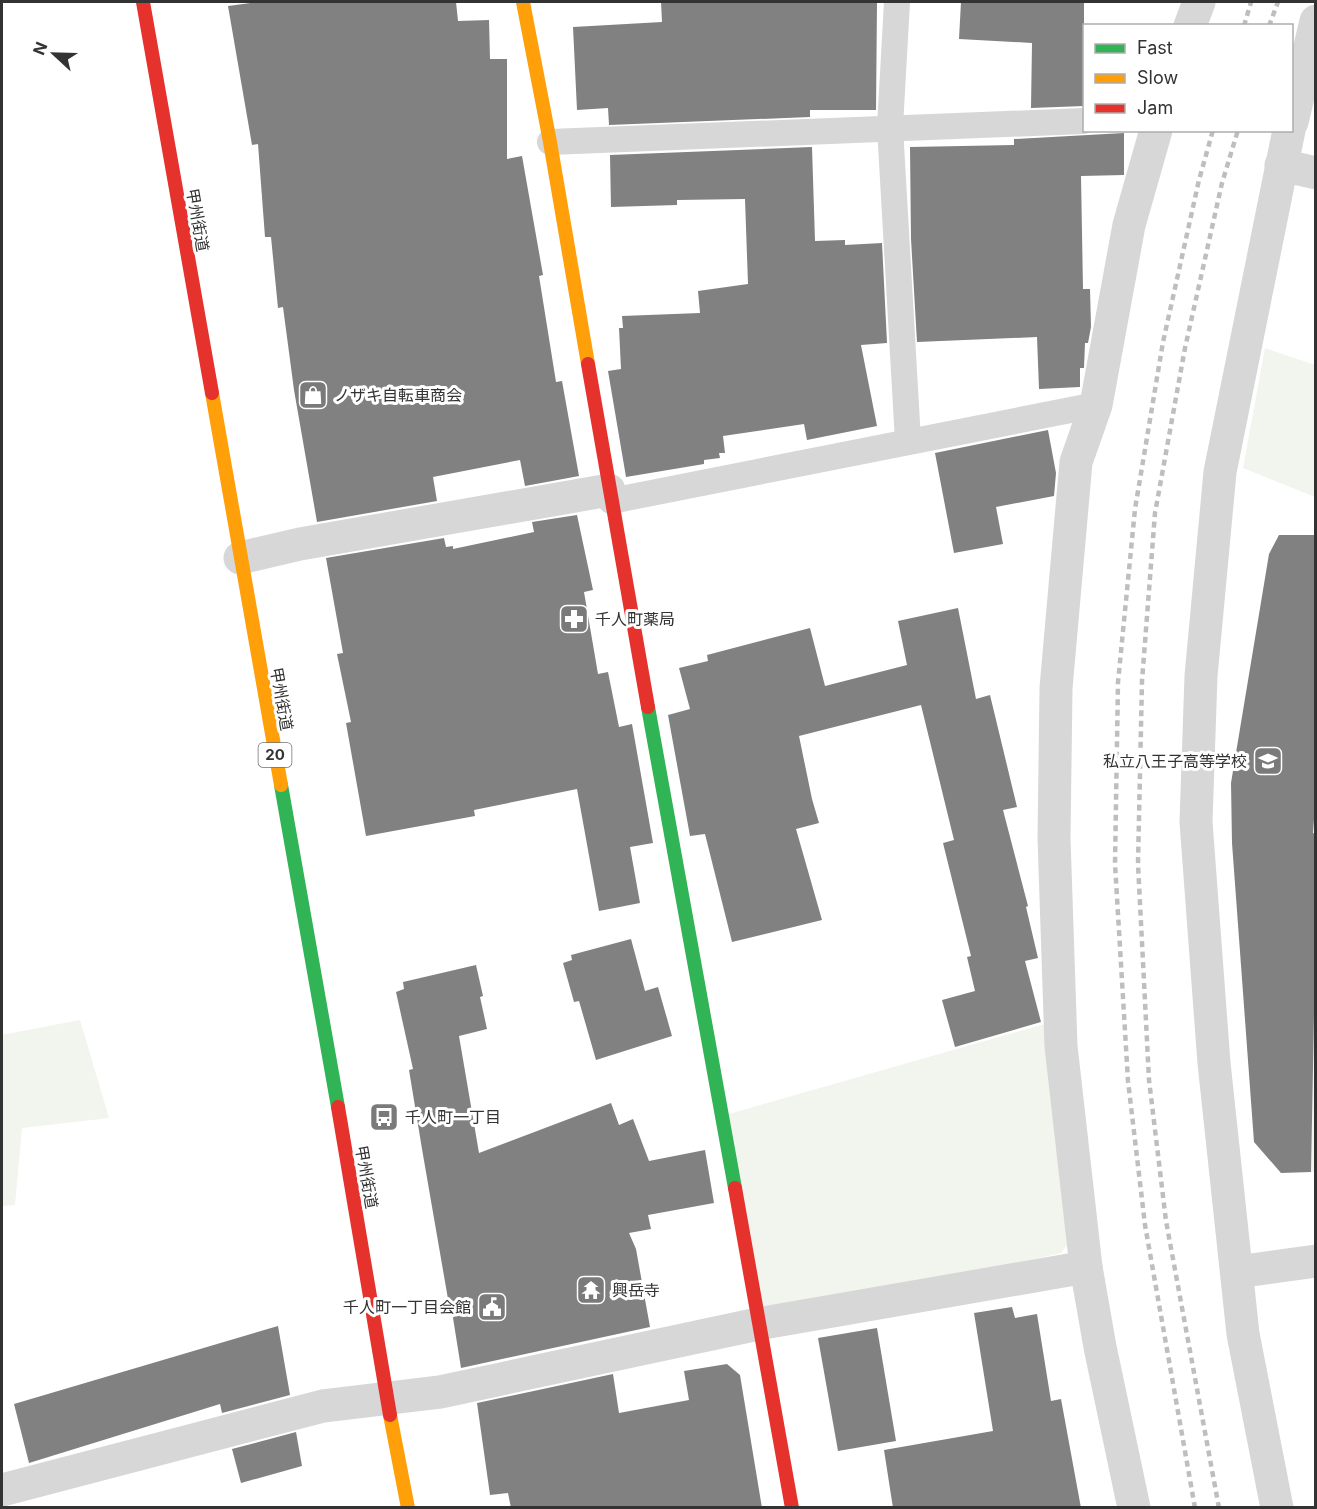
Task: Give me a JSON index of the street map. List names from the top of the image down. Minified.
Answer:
{"streets":{"main road":["甲州街道","20"]},"places":{"shop":["ノザキ自転車商会"],"pharmacy":["千人町薬局"],"school or university":["私立八王子高等学校"],"bus stop":["千人町一丁目"],"temple":["興岳寺"],"public building":["千人町一丁目会館"]},"legend":["Fast","Slow","Jam"],"north":"left"}
